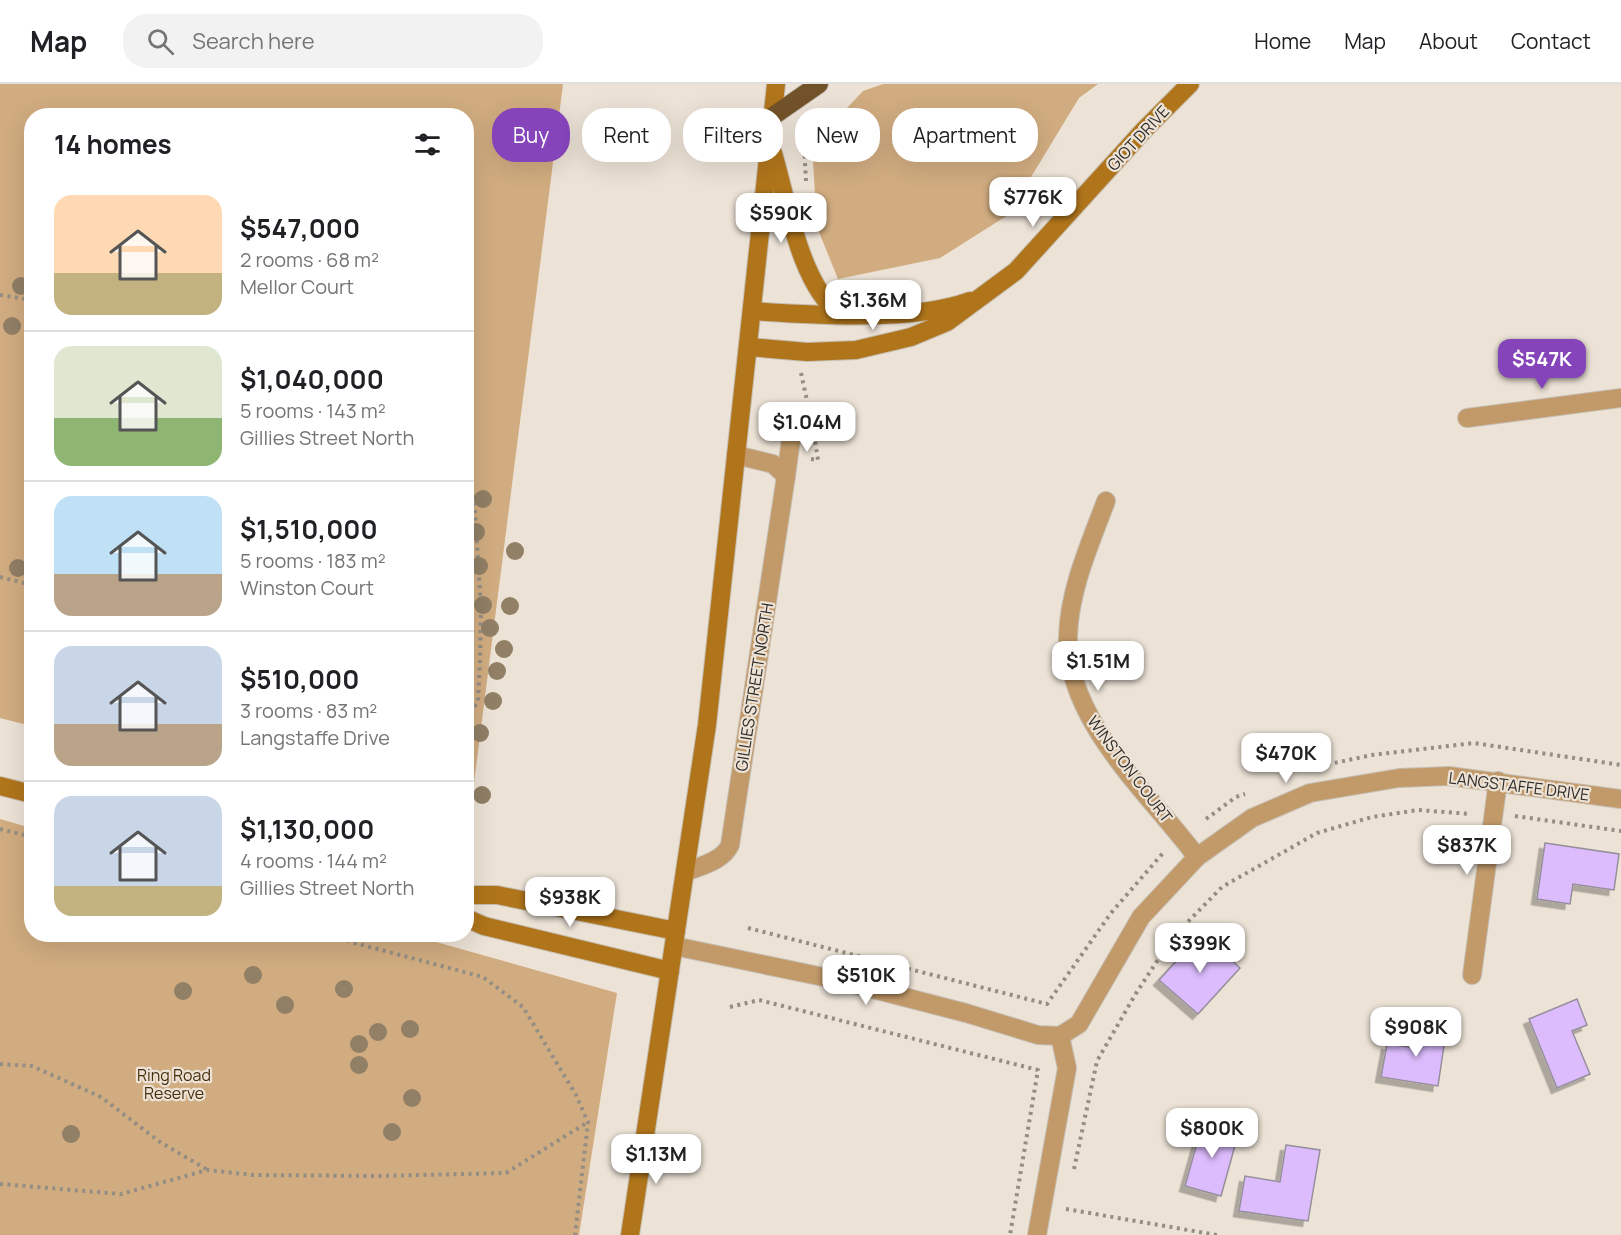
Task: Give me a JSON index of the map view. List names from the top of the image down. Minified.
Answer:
{"streets":{"street":["GIOT DRIVE","GILLIES STREET NORTH","WINSTON COURT","LANGSTAFFE DRIVE"]},"crossings":[["WINSTON COURT","LANGSTAFFE DRIVE"]],"parks":["Ring Road Reserve"],"page":{"header":"Map","search":"Search here","nav":["Home","Map","About","Contact"],"chip":["Buy","Rent","Filters","New","Apartment"],"heading":"14 homes","price":["$776K","$590K","$1.36M","$547K","$1.04M","$1.51M","$470K","$837K","$938K","$399K","$510K","$908K","$800K","$1.13M"],"list":[{"name":"$547,000","note":"2 rooms · 68 m² · Mellor Court"},{"name":"$1,040,000","note":"5 rooms · 143 m² · Gillies Street North"},{"name":"$1,510,000","note":"5 rooms · 183 m² · Winston Court"},{"name":"$510,000","note":"3 rooms · 83 m² · Langstaffe Drive"},{"name":"$1,130,000","note":"4 rooms · 144 m² · Gillies Street North"}]}}
